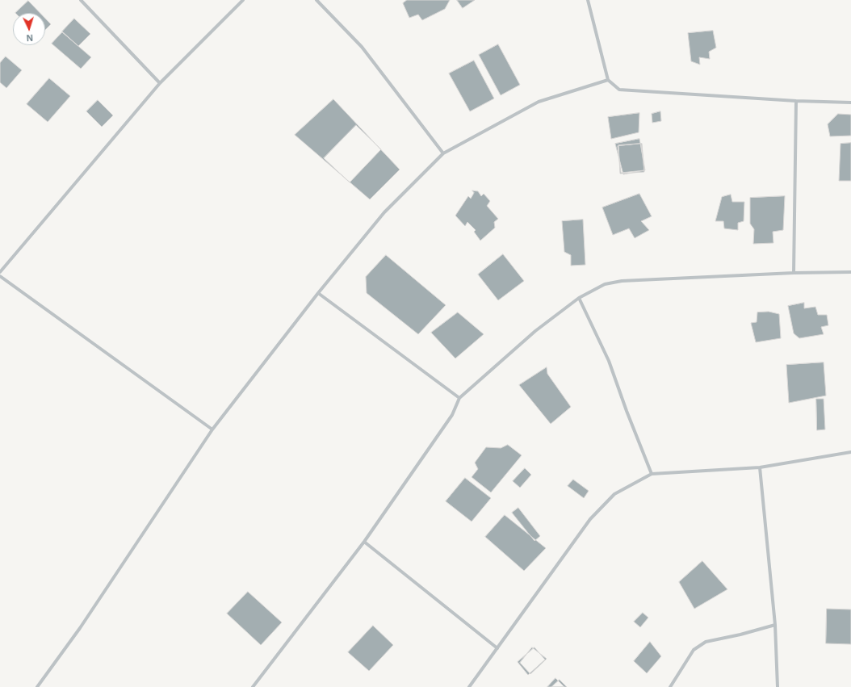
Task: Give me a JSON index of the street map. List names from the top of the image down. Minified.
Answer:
{"north":"bottom"}
